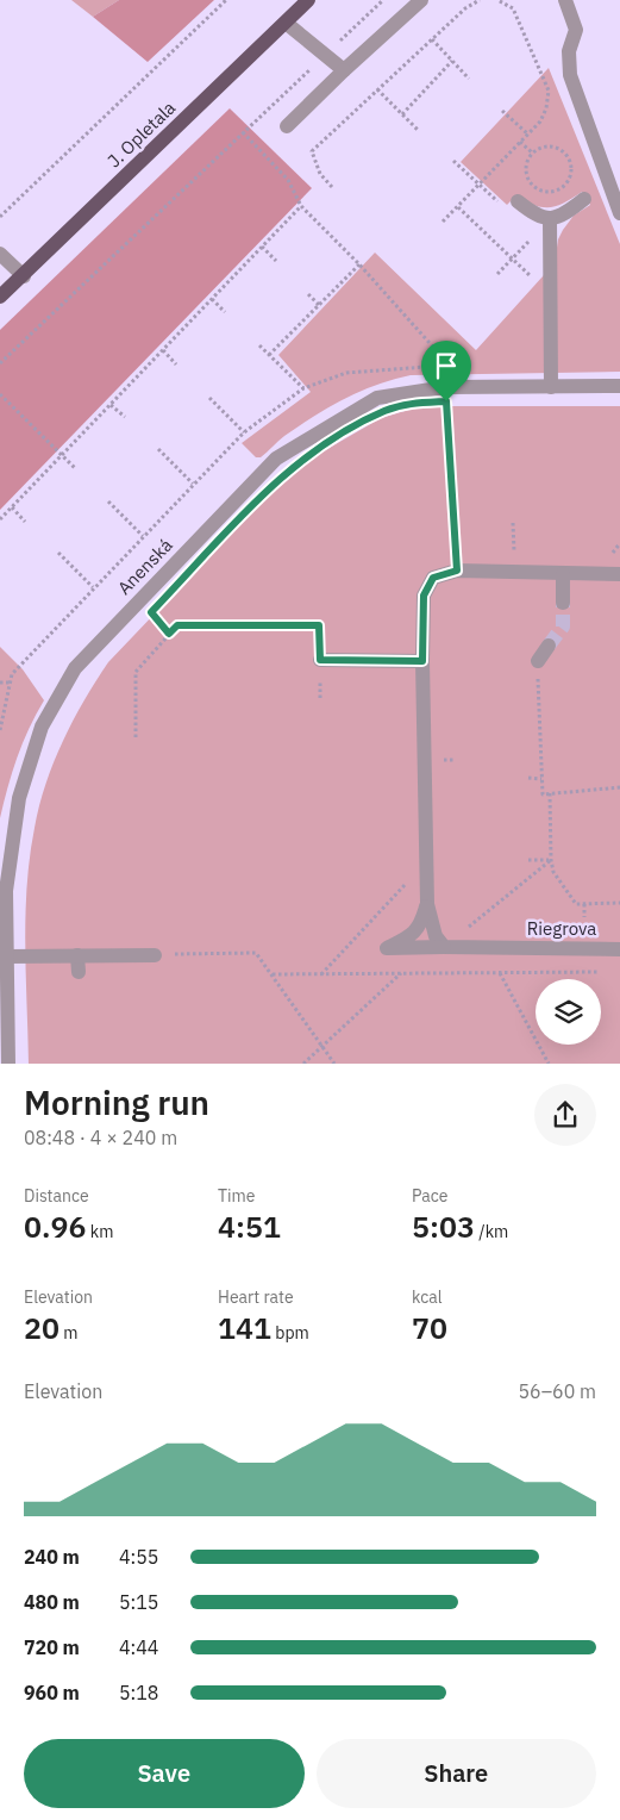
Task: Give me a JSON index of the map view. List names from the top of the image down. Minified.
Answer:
{"streets":{"main road":["J. Opletala"],"street":["Anenská","Riegrova"]},"page":{"heading":["Morning run","08:48 · 4 × 240 m"],"stats":[["Distance","0.96 km"],["Time","4:51"],["Pace","5:03 /km"],["Elevation","20 m"],["Heart rate","141 bpm"],["kcal","70"]],"chart":["Elevation","56–60 m"],"list":[{"name":"240 m","note":"4:55"},{"name":"480 m","note":"5:15"},{"name":"720 m","note":"4:44"},{"name":"960 m","note":"5:18"}],"buttons":["Save","Share"]}}
